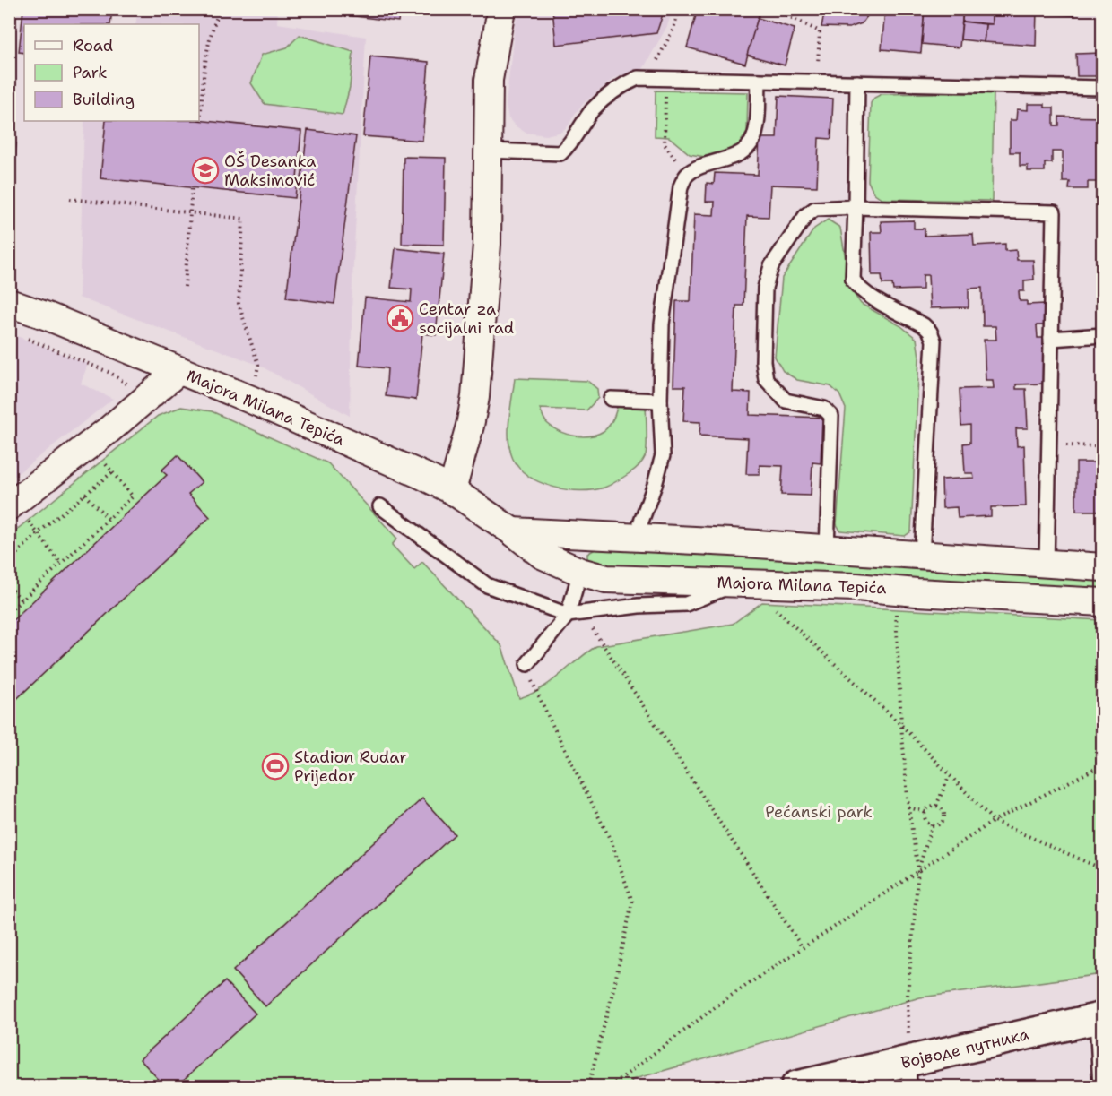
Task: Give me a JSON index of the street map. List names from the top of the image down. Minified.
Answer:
{"streets":{"street":["Majora Milana Tepića","Војводе путника"]},"parks":["Pećanski park"],"places":{"school or university":["OŠ Desanka Maksimović"],"public building":["Centar za socijalni rad"],"sports":["Stadion Rudar Prijedor"]},"legend":["Road","Park","Building"]}
